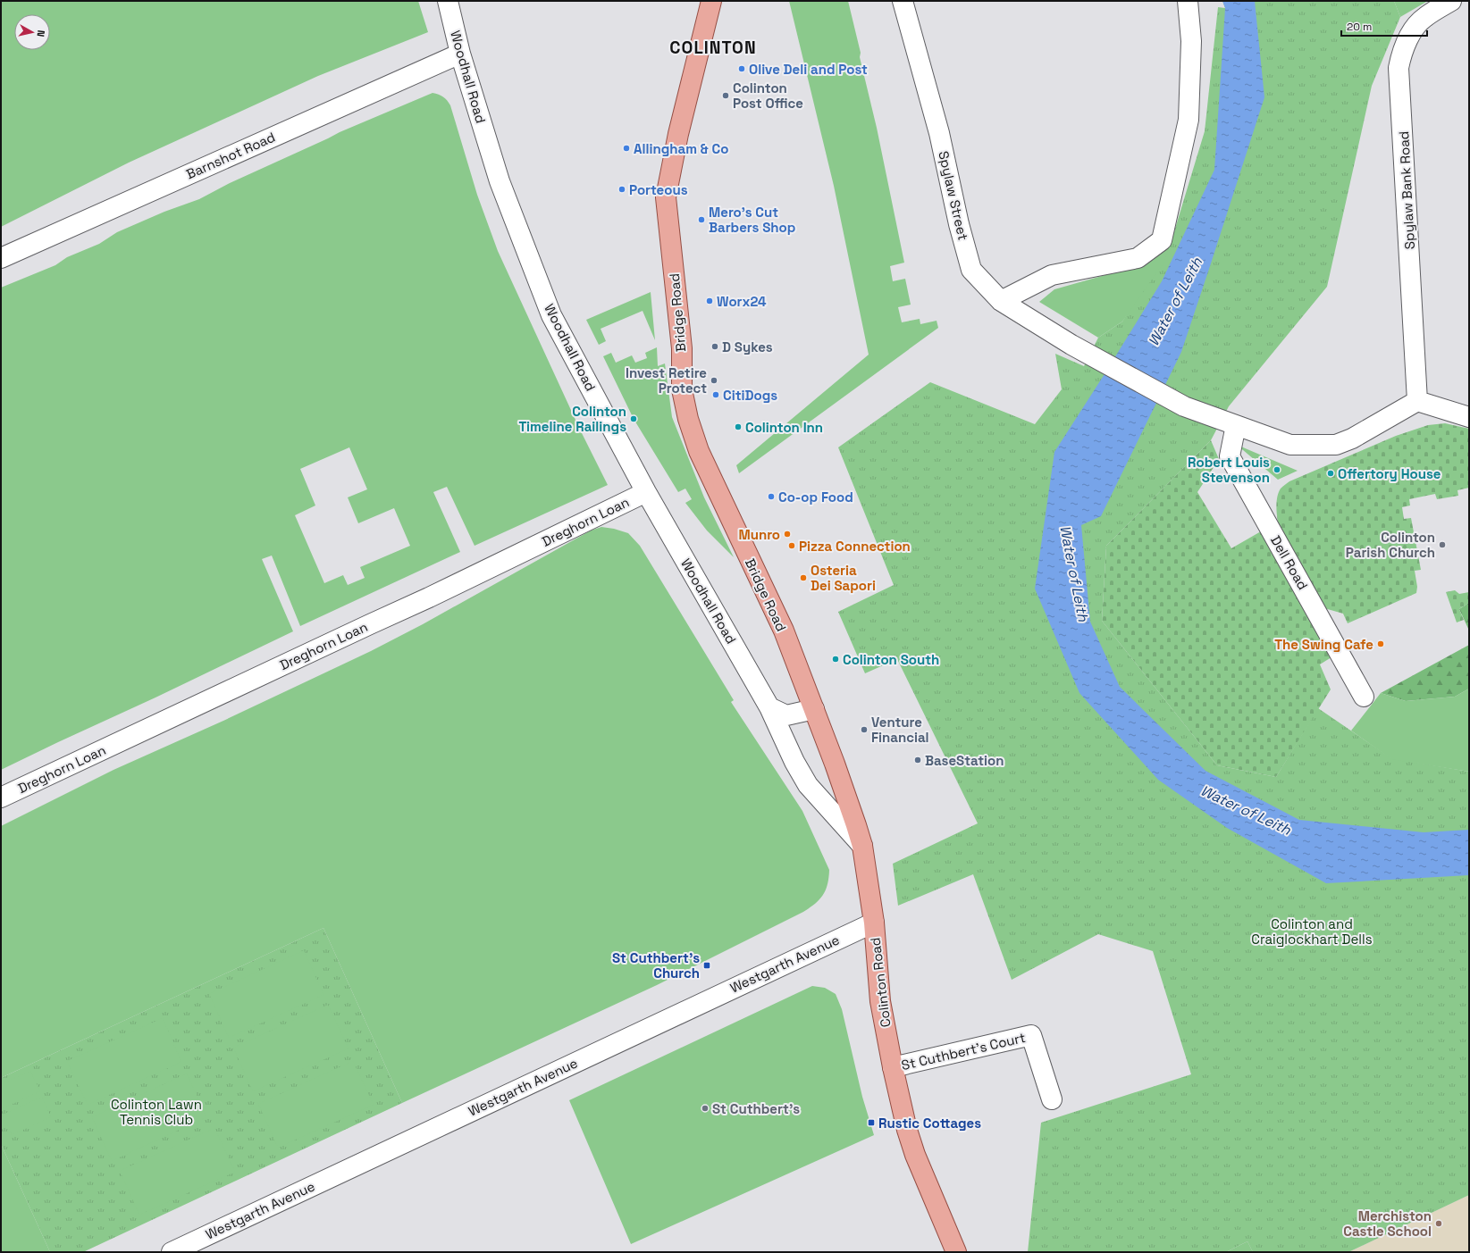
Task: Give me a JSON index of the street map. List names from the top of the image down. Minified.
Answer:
{"streets":{"main road":["Bridge Road","Colinton Road"],"street":["Woodhall Road","Barnshot Road","Spylaw Bank Road","Spylaw Street","Dreghorn Loan","Dell Road","Westgarth Avenue","St Cuthbert's Court"]},"crossings":[["Woodhall Road","Barnshot Road"],["Woodhall Road","Dreghorn Loan"],["Woodhall Road","Colinton Road"],["Spylaw Street","Dell Road"],["Bridge Road","Colinton Road"],["Westgarth Avenue","Colinton Road"],["Colinton Road","St Cuthbert's Court"]],"districts":["COLINTON"],"water":["Water of Leith"],"parks":["Colinton and Craiglockhart Dells","Colinton Lawn Tennis Club"],"places":{"other":["Olive Deli and Post","Colinton Post Office","Allingham & Co","Porteous","Mero's Cut Barbers Shop","Worx24","D Sykes","Invest Retire Protect","CitiDogs","Colinton Timeline Railings","Colinton Inn","Robert Louis Stevenson","Offertory House","Co-op Food","Munro","Colinton Parish Church","Pizza Connection","Osteria Dei Sapori","The Swing Cafe","Colinton South","Venture Financial","BaseStation","St Cuthbert's","Merchiston Castle School"],"transit":["St Cuthbert's Church","Rustic Cottages"]},"scale_bar":"20 m","north":"right"}
